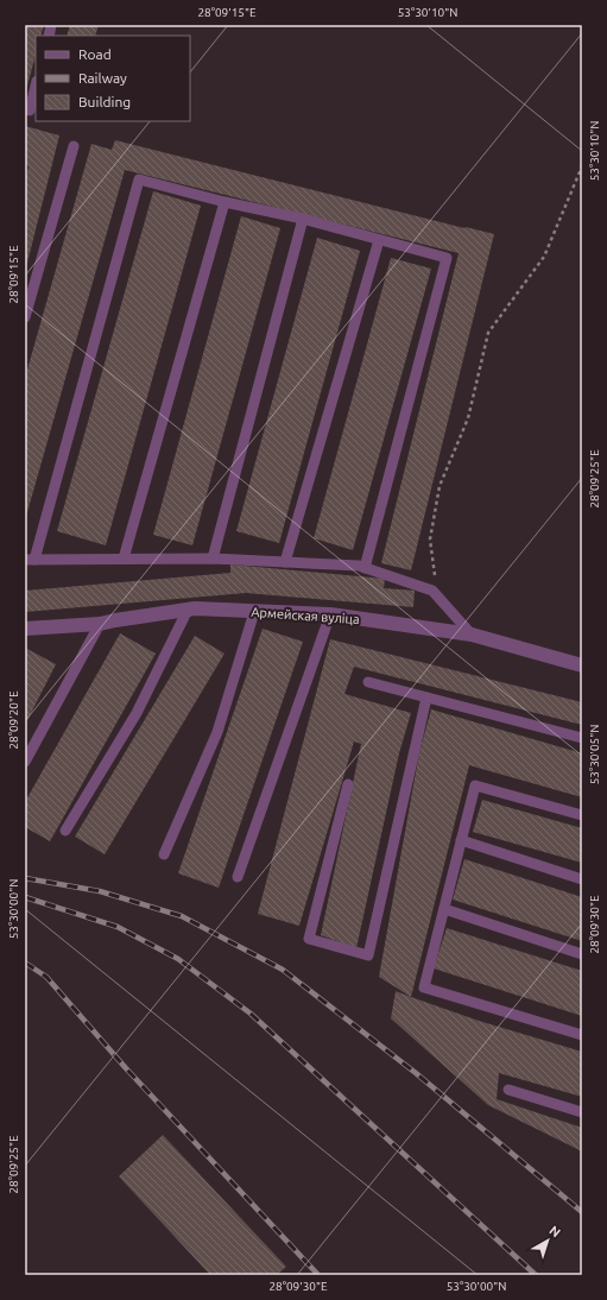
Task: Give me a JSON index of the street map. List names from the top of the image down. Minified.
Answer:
{"streets":{"street":["Армейская вуліца"]},"legend":["Road","Railway","Building"],"north":"top right","coordinates":["28°09'15\"E","53°30'10\"N","28°09'25\"E","28°09'20\"E","53°30'05\"N","53°30'00\"N","28°09'30\"E"]}
